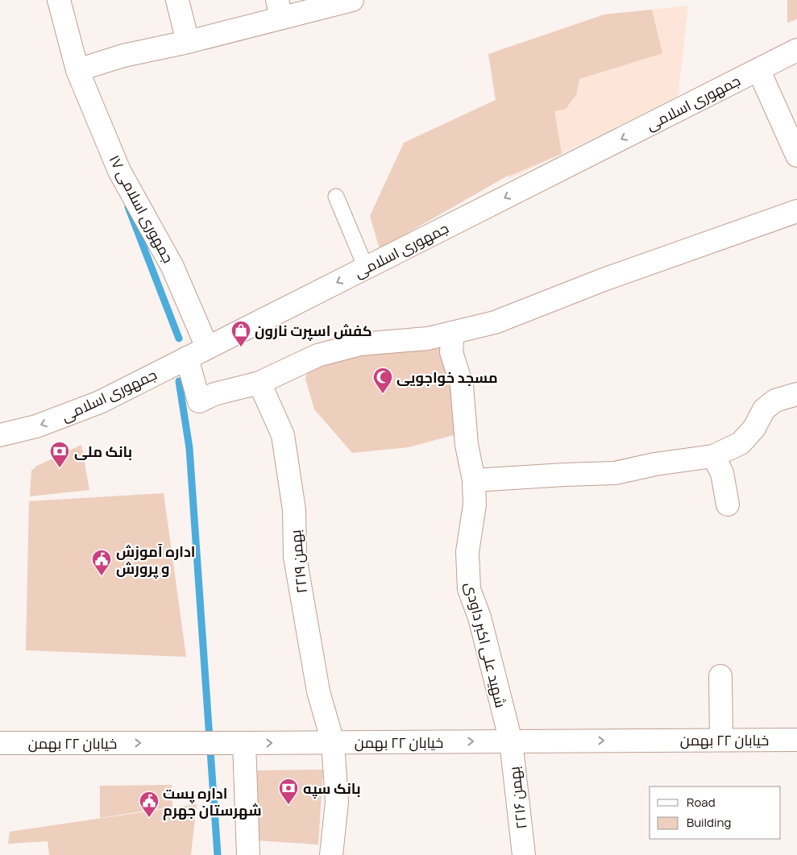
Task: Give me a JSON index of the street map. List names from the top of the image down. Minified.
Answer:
{"streets":{"street":["جمهوری اسلامی","جمهوری اسلامی ۱۷","۲۲بهمن ۱۹","شهید علی اکبر داودی","خیابان ۲۲ بهمن","۲۲بهمن ۱۶"]},"crossings":[["جمهوری اسلامی","جمهوری اسلامی ۱۷"],["۲۲بهمن ۱۹","خیابان ۲۲ بهمن"],["شهید علی اکبر داودی","خیابان ۲۲ بهمن"],["شهید علی اکبر داودی","۲۲بهمن ۱۶"],["خیابان ۲۲ بهمن","۲۲بهمن ۱۶"]],"one_way":["خیابان ۲۲ بهمن"],"places":{"shop":["کفش اسپرت نارون"],"mosque":["مسجد خواجویی"],"bank":["بانک ملی","بانک سپه"],"public building":["اداره آموزش و پرورش","اداره پست شهرستان جهرم"]},"legend":["Road","Building"]}
